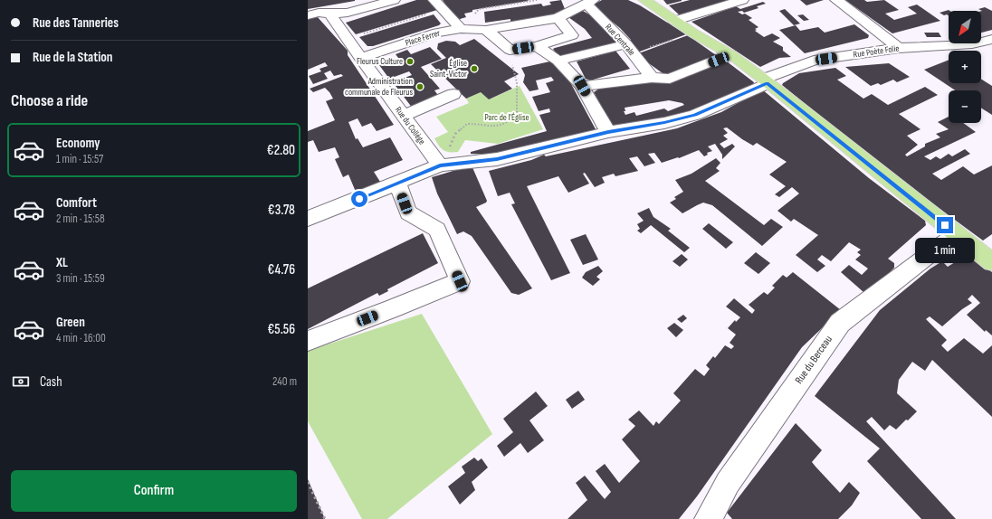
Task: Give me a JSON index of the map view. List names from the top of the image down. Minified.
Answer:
{"streets":{"street":["Place Ferrer","Rue Centrale","Rue Poète Folie","Rue du Collège","Rue du Berceau"]},"crossings":[["Place Ferrer","Rue Centrale"],["Place Ferrer","Rue du Collège"],["Rue Poète Folie","Rue du Collège"]],"parks":["Parc de l'Église"],"places":["Fleurus Culture","Église Saint-Victor","Administration communale de Fleurus"],"north":"bottom left","page":{"banner":["Rue des Tanneries","Rue de la Station"],"map_buttons":["+","−"],"heading":"Choose a ride","list":[{"name":"Economy","note":"1 min · 15:57","value":"€2.80"},{"name":"Comfort","note":"2 min · 15:58","value":"€3.78"},{"name":"XL","note":"3 min · 15:59","value":"€4.76"},{"name":"Green","note":"4 min · 16:00","value":"€5.56"}],"bubble":"1 min","pay":["Cash","240 m"],"buttons":"Confirm"}}
